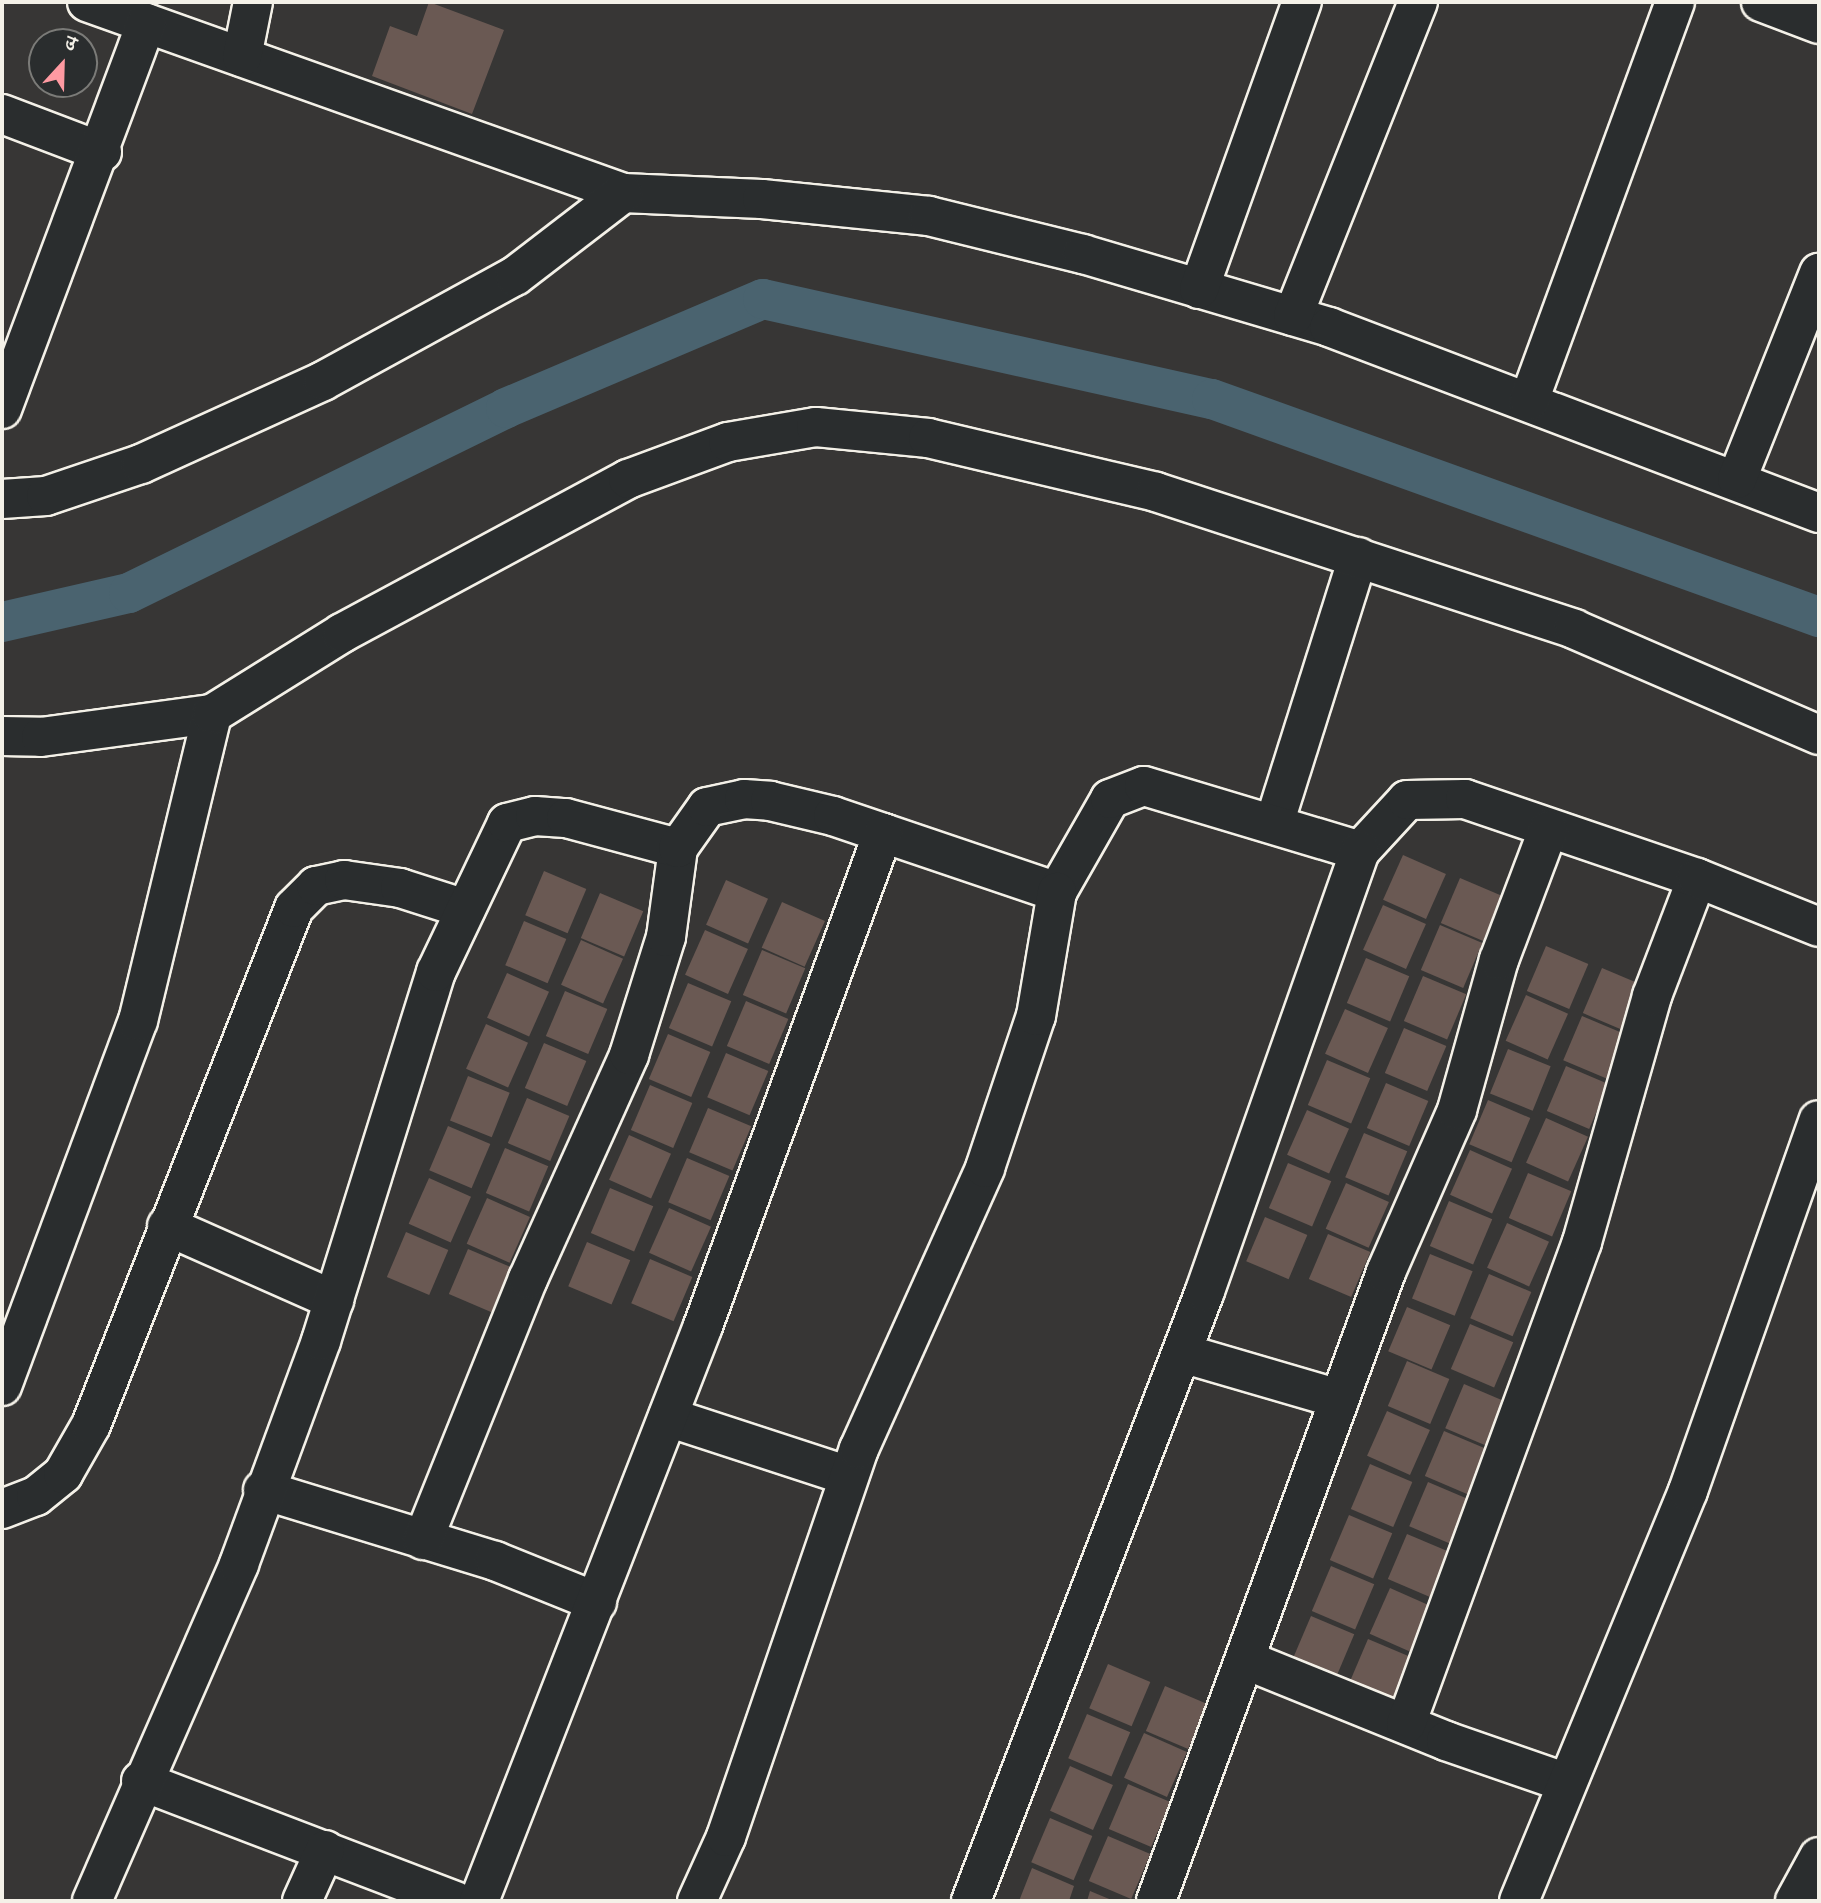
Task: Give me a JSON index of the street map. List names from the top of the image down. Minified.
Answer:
{"north":"top"}
